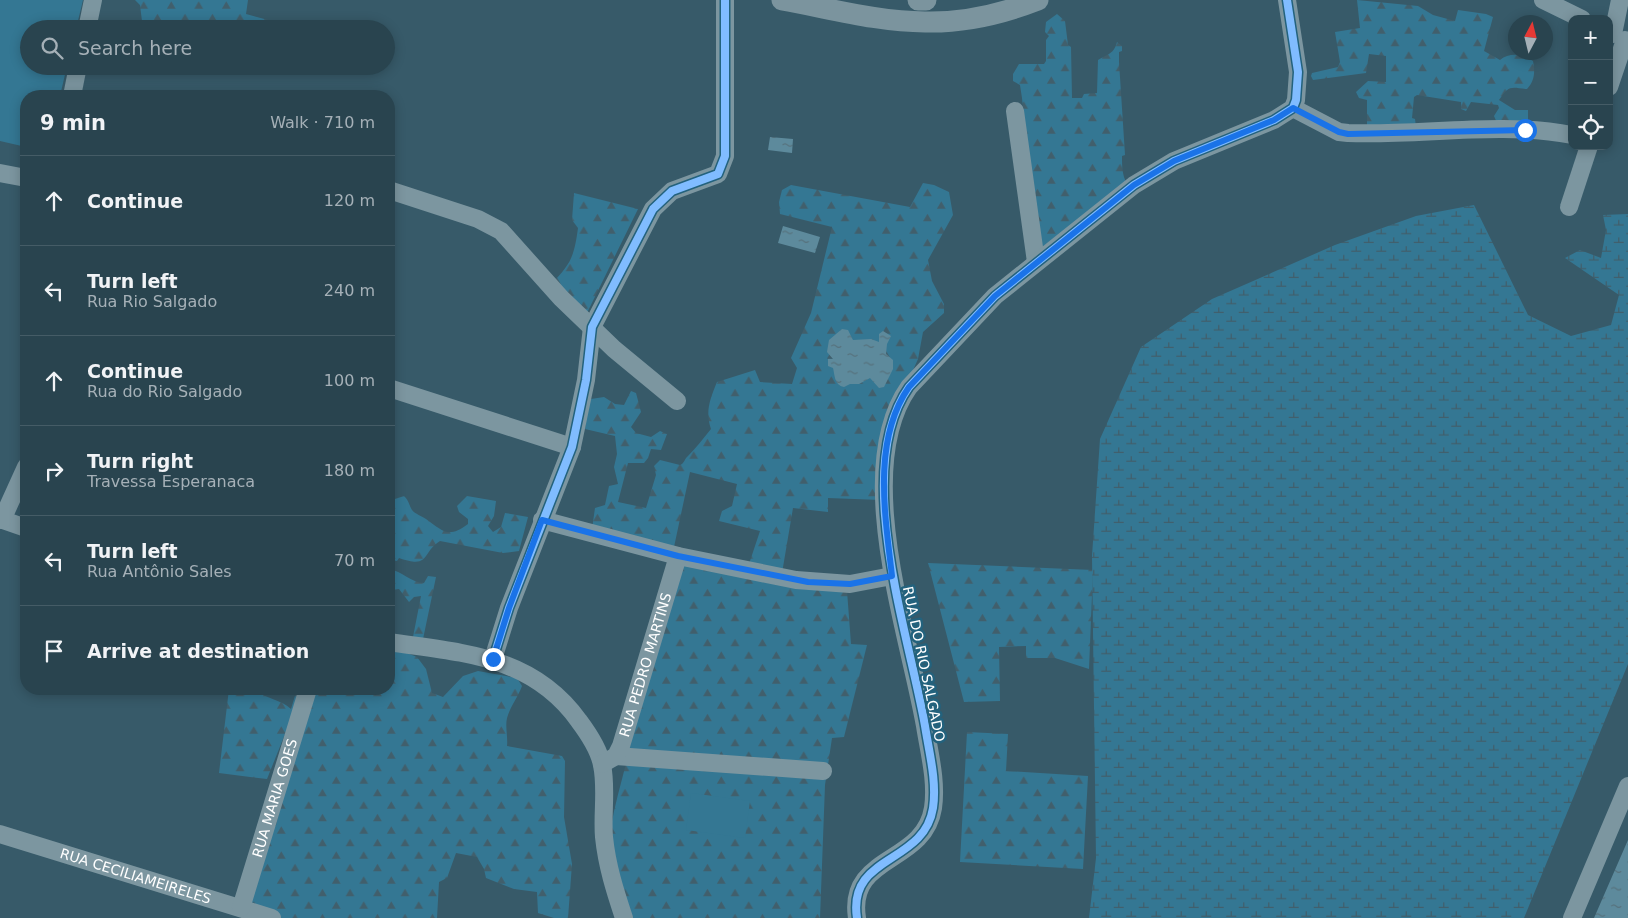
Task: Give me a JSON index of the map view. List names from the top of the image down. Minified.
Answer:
{"streets":{"street":["RUA PEDRO MARTINS","RUA DO RIO SALGADO","RUA MARIA GOES","RUA CECILIAMEIRELES"]},"crossings":[["RUA MARIA GOES","RUA CECILIAMEIRELES"]],"north":"top","page":{"map_buttons":["+","−"],"search":"Search here","heading":["9 min","Walk · 710 m"],"list":[["Continue","120 m"],["Turn left","Rua Rio Salgado","240 m"],["Continue","Rua do Rio Salgado","100 m"],["Turn right","Travessa Esperanaca","180 m"],["Turn left","Rua Antônio Sales","70 m"],"Arrive at destination"]}}
